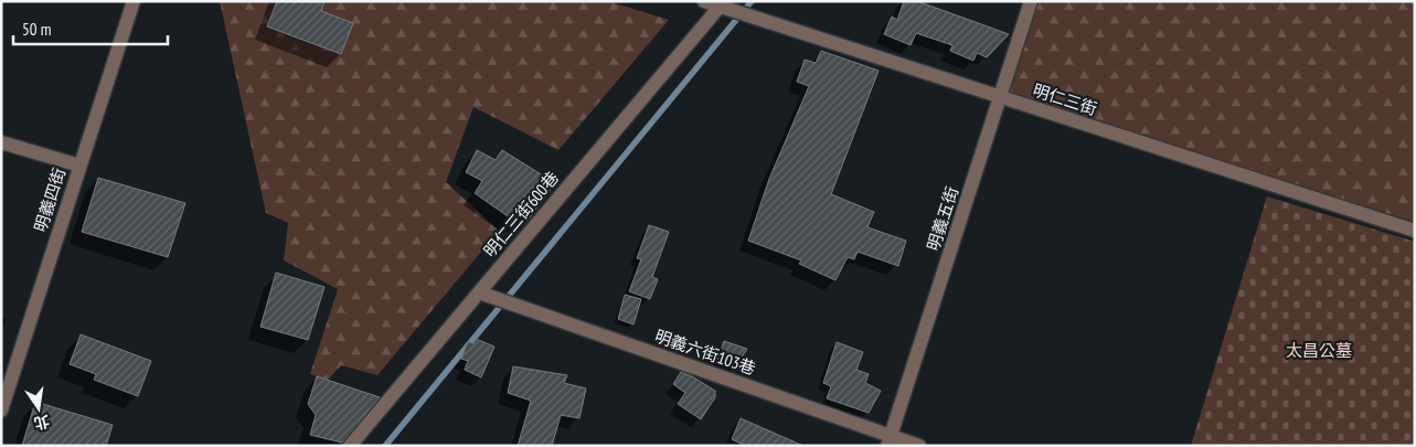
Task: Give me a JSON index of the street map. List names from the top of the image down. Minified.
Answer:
{"streets":{"street":["明仁三街","明義四街","明仁三街600巷","明義五街","明義六街103巷"]},"crossings":[["明仁三街","明仁三街600巷"],["明仁三街","明義五街"],["明仁三街600巷","明義六街103巷"],["明義五街","明義六街103巷"]],"parks":["太昌公墓"],"scale_bar":"50 m","north":"bottom"}
